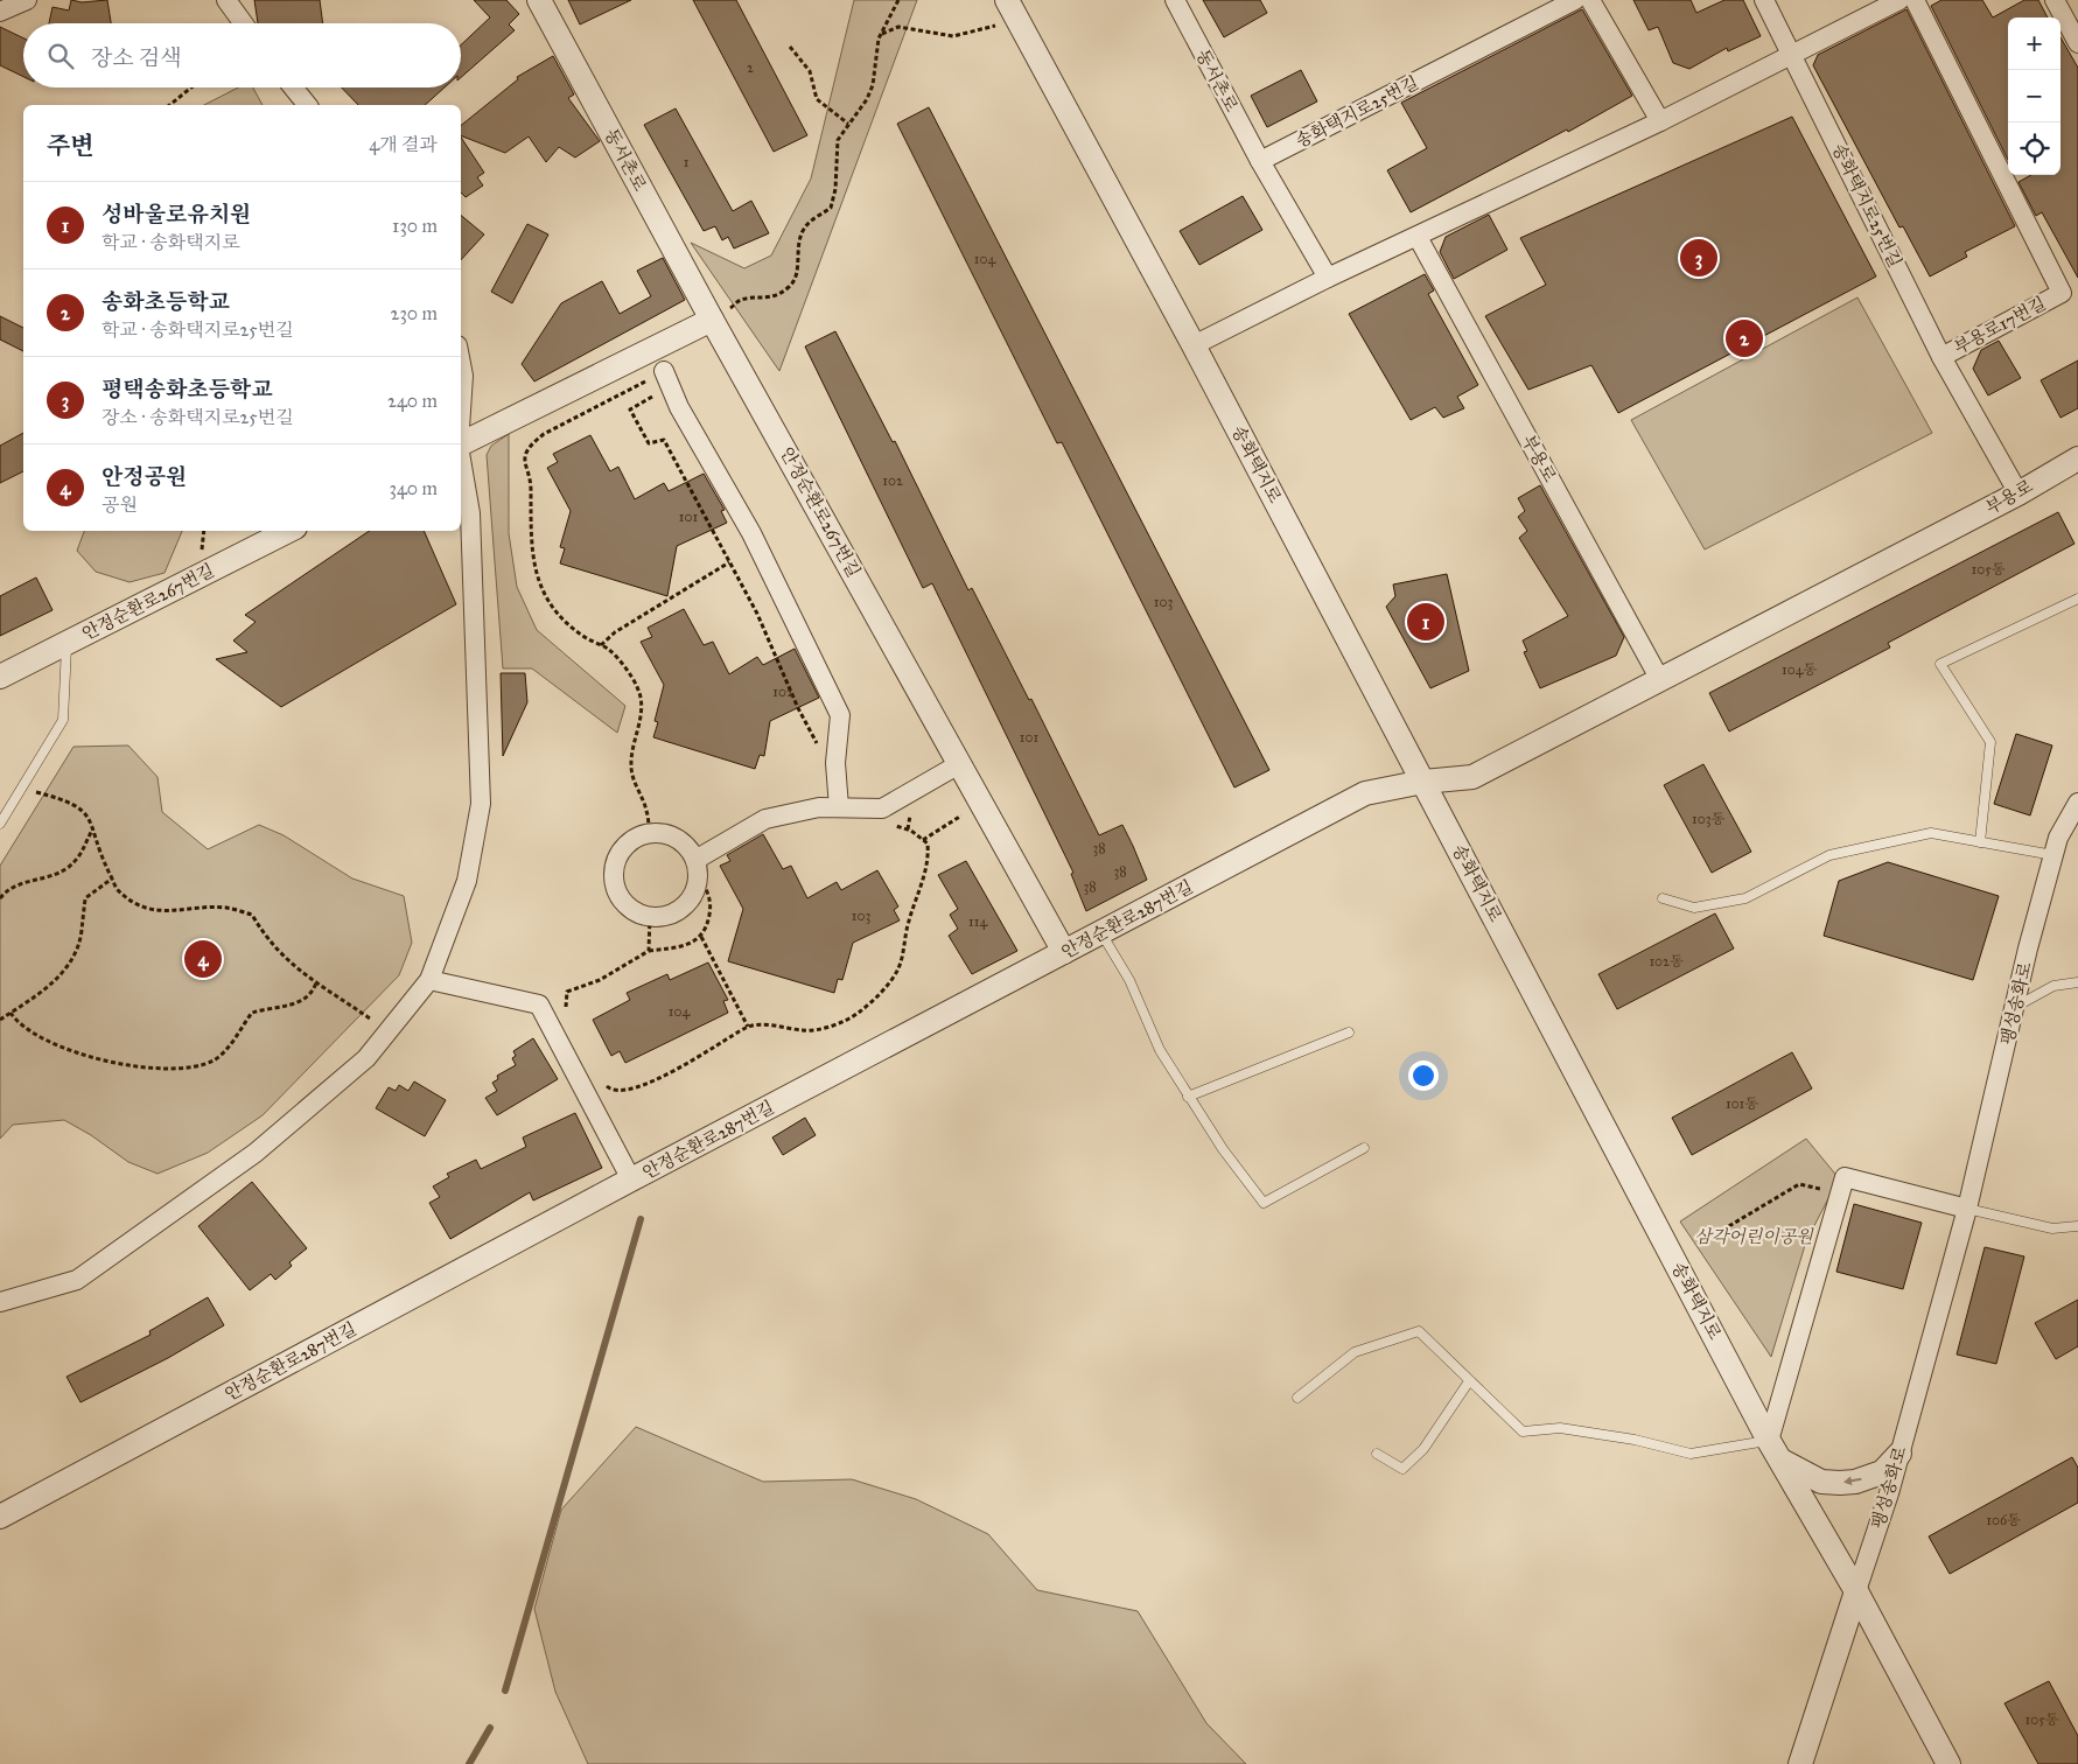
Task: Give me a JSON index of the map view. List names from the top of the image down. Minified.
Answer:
{"streets":{"street":["동서촌로","송화택지로25번길","부용로17번길","부용로","송화택지로","안정순환로267번길","안정순환로287번길","팽성송화로"]},"crossings":[["동서촌로","송화택지로25번길"],["동서촌로","안정순환로267번길"],["송화택지로25번길","부용로17번길"],["부용로17번길","부용로"],["부용로","송화택지로"],["부용로","안정순환로287번길"],["송화택지로","안정순환로287번길"],["송화택지로","팽성송화로"],["안정순환로267번길","안정순환로287번길"]],"parks":["삼각어린이공원"],"house_numbers":["2","1","104","102","101","105동","103","104동","102","101","103동","38","38","38","103","114","102동","104","101동","106동","105동"],"page":{"map_buttons":["+","−"],"search":"장소 검색","heading":["주변","4개 결과"],"list":[{"mark":"1","name":"성바울로유치원","note":"학교 · 송화택지로","value":"130 m"},{"mark":"2","name":"송화초등학교","note":"학교 · 송화택지로25번길","value":"230 m"},{"mark":"3","name":"평택송화초등학교","note":"장소 · 송화택지로25번길","value":"240 m"},{"mark":"4","name":"안정공원","note":"공원","value":"340 m"}],"pins":["3","2","1","4"]}}
